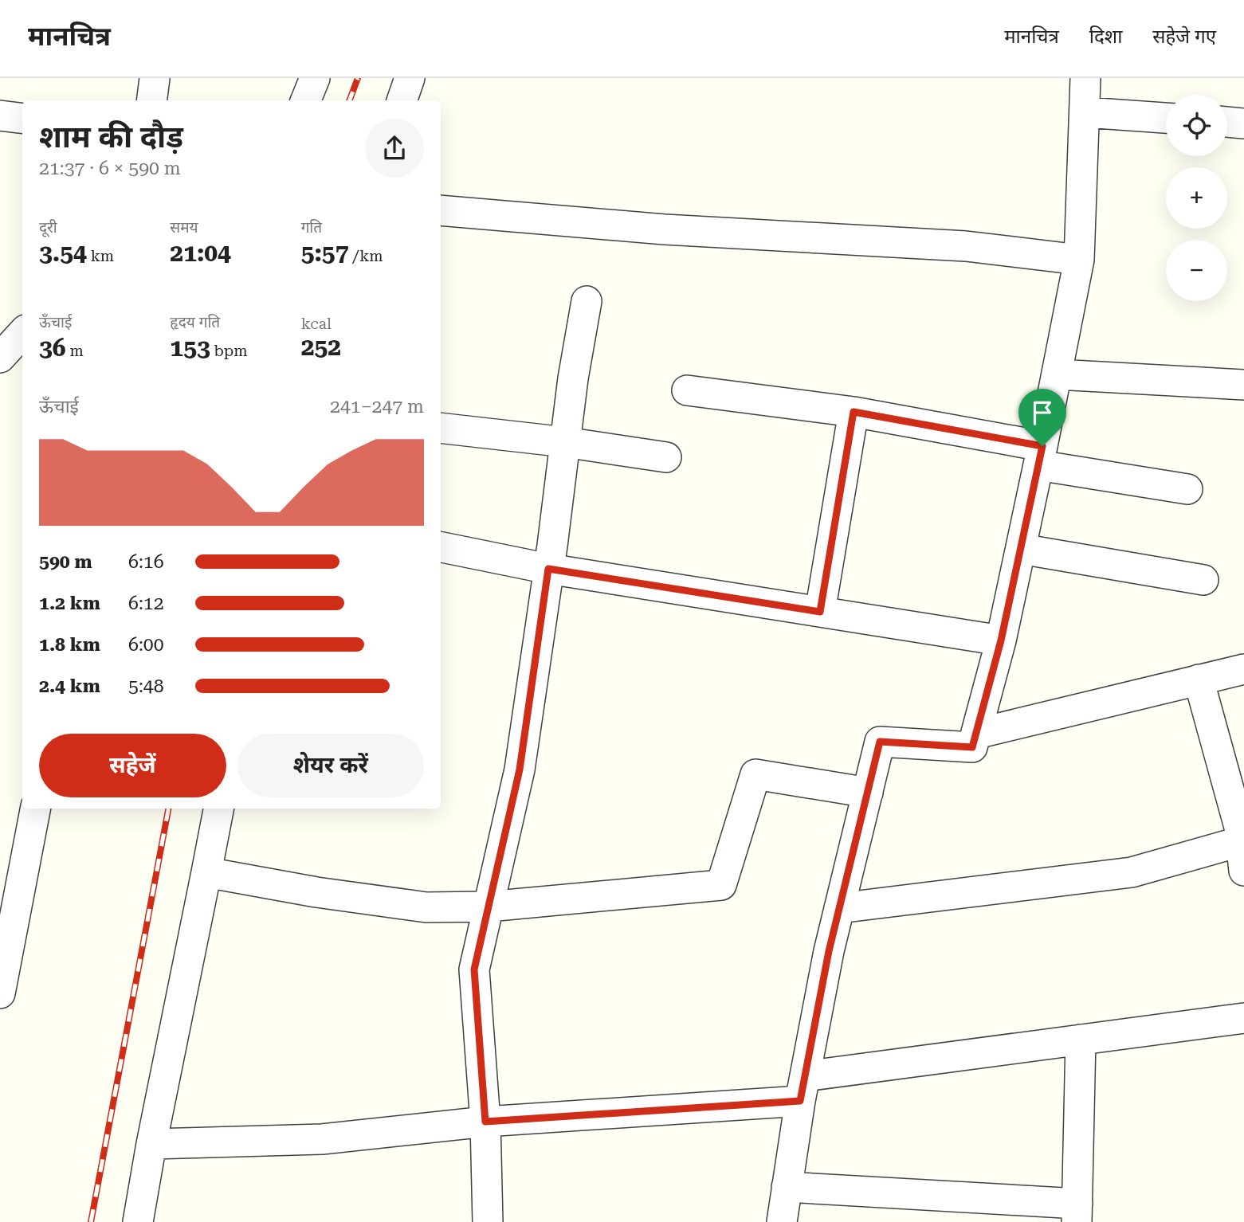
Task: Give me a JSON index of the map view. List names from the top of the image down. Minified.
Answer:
{"page":{"header":"मानचित्र","nav":["मानचित्र","दिशा","सहेजे गए"],"map_buttons":["+","−"],"heading":["शाम की दौड़","21:37 · 6 × 590 m"],"stats":[["दूरी","3.54 km"],["समय","21:04"],["गति","5:57 /km"],["ऊँचाई","36 m"],["हृदय गति","153 bpm"],["kcal","252"]],"chart":["ऊँचाई","241–247 m"],"list":[{"name":"590 m","note":"6:16"},{"name":"1.2 km","note":"6:12"},{"name":"1.8 km","note":"6:00"},{"name":"2.4 km","note":"5:48"}],"buttons":["सहेजें","शेयर करें"]}}
